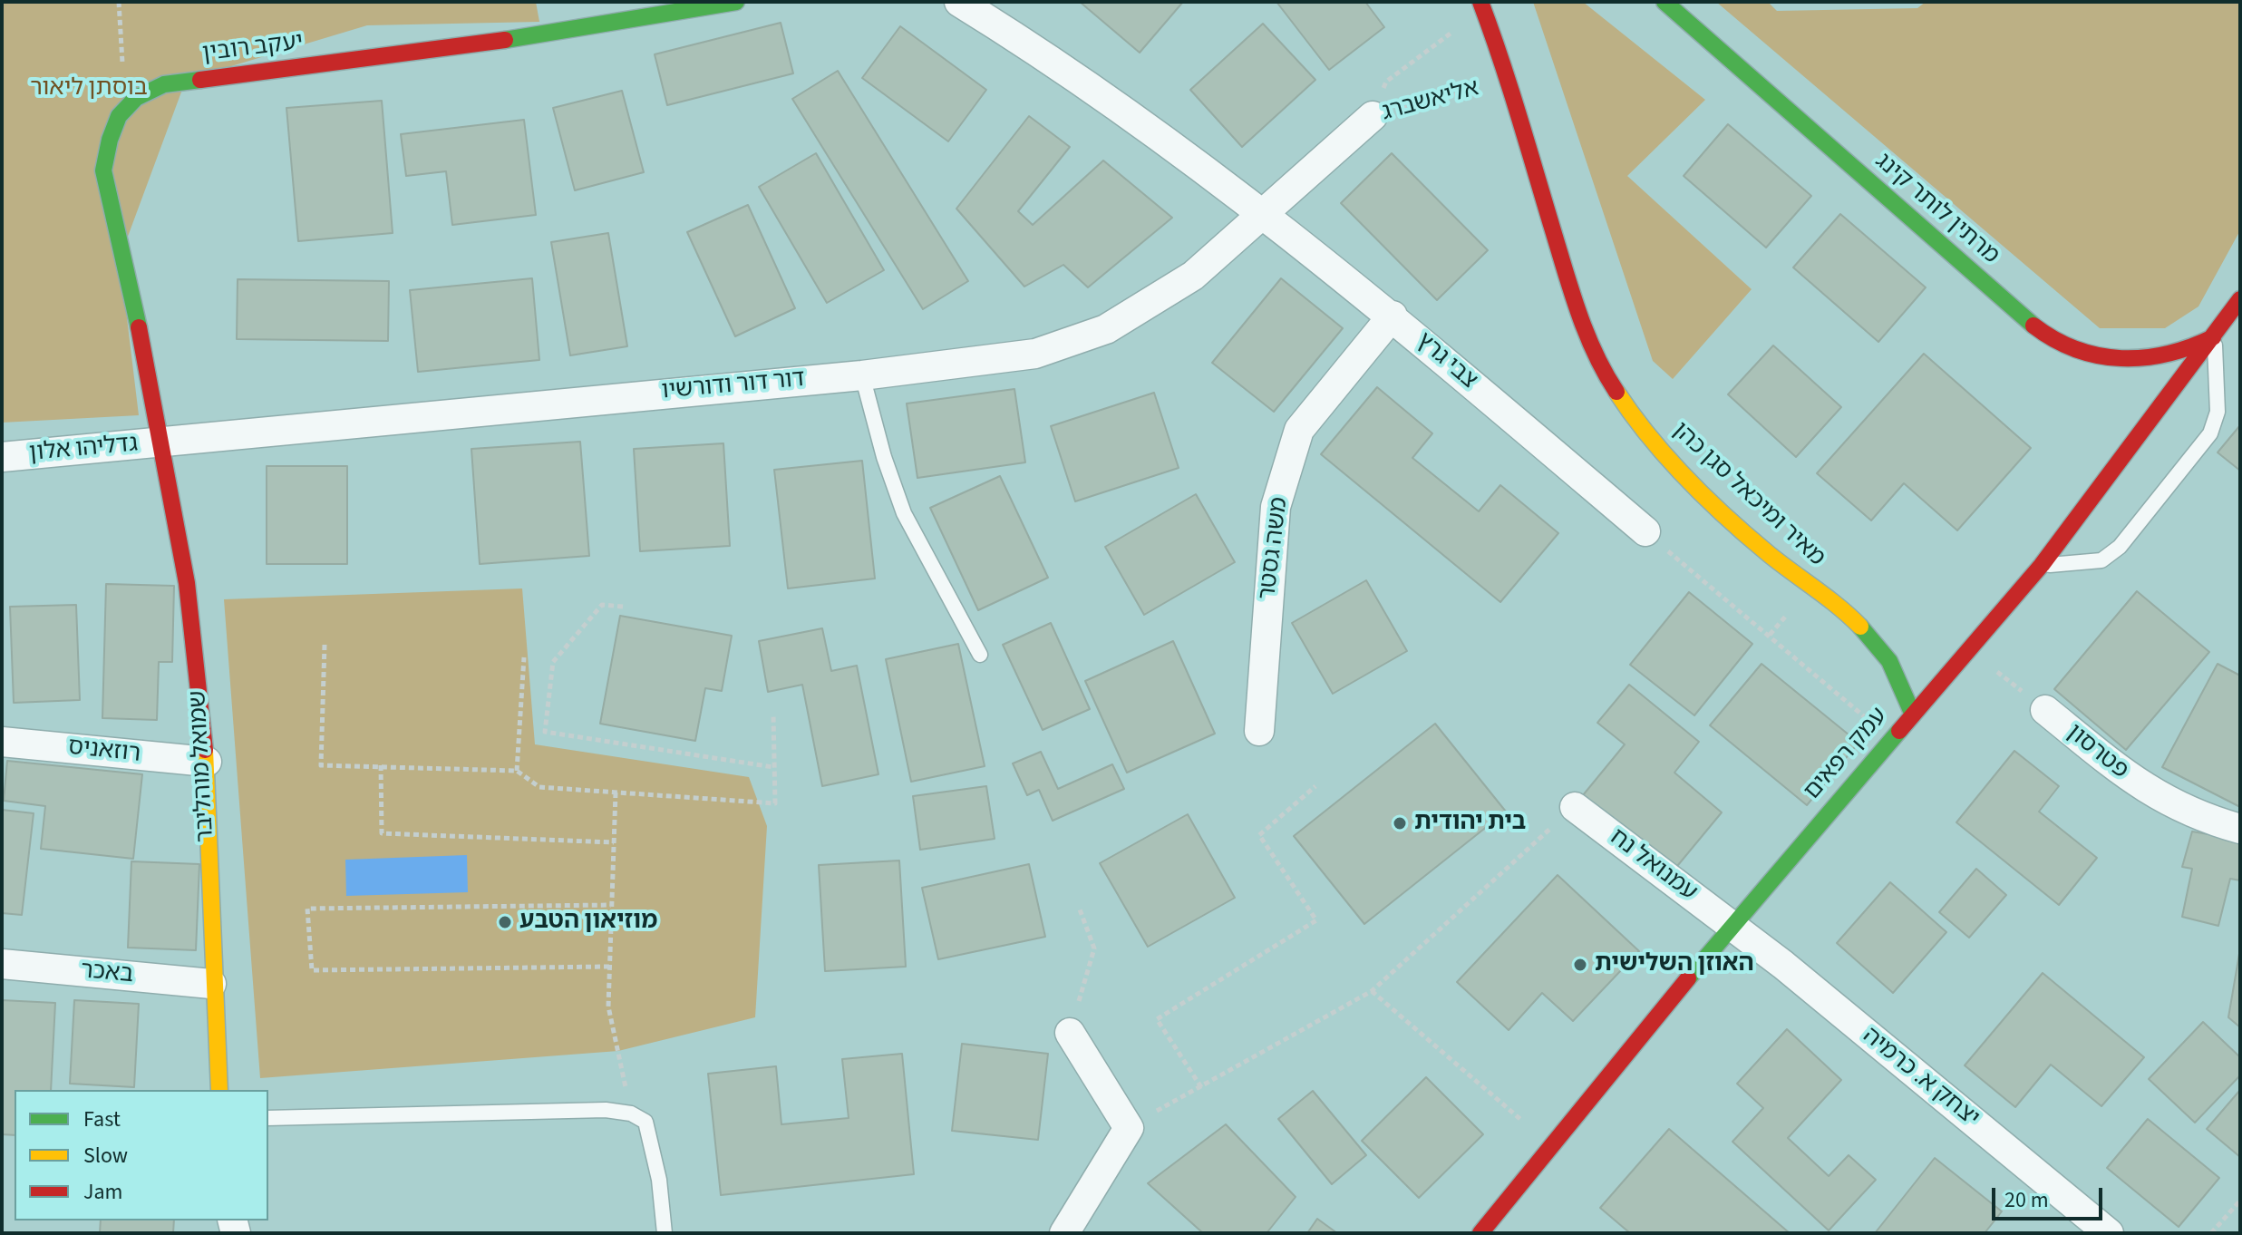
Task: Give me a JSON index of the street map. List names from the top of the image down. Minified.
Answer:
{"streets":{"street":["יעקב רובין","אליאשברג","מרתין לותר קינג","צבי גרץ","דור דור ודורשיו","גדליהו אלון","מאיר ומיכאל סגן כהן","משה גסטר","רוזאניס","פטרסון","עמק רפאים","שמואל מוהליבר","עמנואל נח","באכר","יצחק א. כרמיה"]},"crossings":[["אליאשברג","צבי גרץ"],["אליאשברג","דור דור ודורשיו"],["אליאשברג","מאיר ומיכאל סגן כהן"],["מרתין לותר קינג","עמק רפאים"],["צבי גרץ","דור דור ודורשיו"],["צבי גרץ","משה גסטר"],["דור דור ודורשיו","גדליהו אלון"],["דור דור ודורשיו","שמואל מוהליבר"],["גדליהו אלון","שמואל מוהליבר"],["מאיר ומיכאל סגן כהן","עמק רפאים"],["רוזאניס","שמואל מוהליבר"],["פטרסון","עמק רפאים"],["עמק רפאים","עמנואל נח"],["עמק רפאים","יצחק א. כרמיה"],["שמואל מוהליבר","באכר"],["עמנואל נח","יצחק א. כרמיה"]],"parks":["בוסתן ליאור"],"places":["בית יהודית","מוזיאון הטבע","האוזן השלישית"],"legend":["Fast","Slow","Jam"],"scale_bar":"20 m"}
